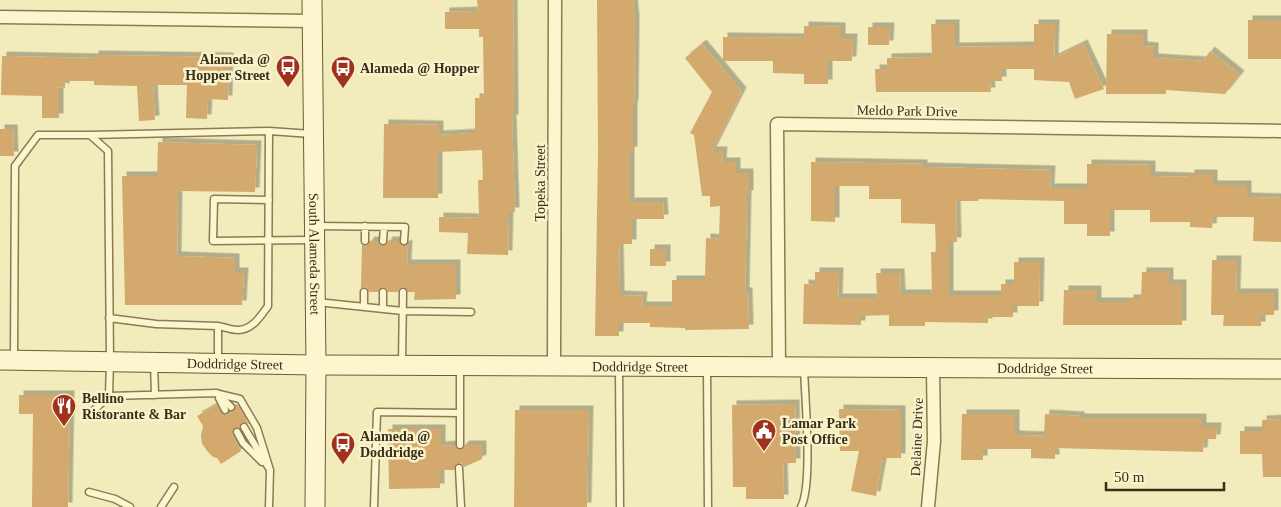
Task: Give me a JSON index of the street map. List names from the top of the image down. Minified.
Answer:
{"streets":{"main road":["South Alameda Street","Doddridge Street"],"street":["Meldo Park Drive","Topeka Street","Delaine Drive"]},"crossings":[["Meldo Park Drive","Doddridge Street"],["Topeka Street","Doddridge Street"],["South Alameda Street","Doddridge Street"],["Doddridge Street","Delaine Drive"]],"places":{"bus stop":["Alameda @ Hopper Street","Alameda @ Hopper","Alameda @ Doddridge"],"restaurant":["Bellino Ristorante & Bar"],"public building":["Lamar Park Post Office"]},"scale_bar":"50 m"}
